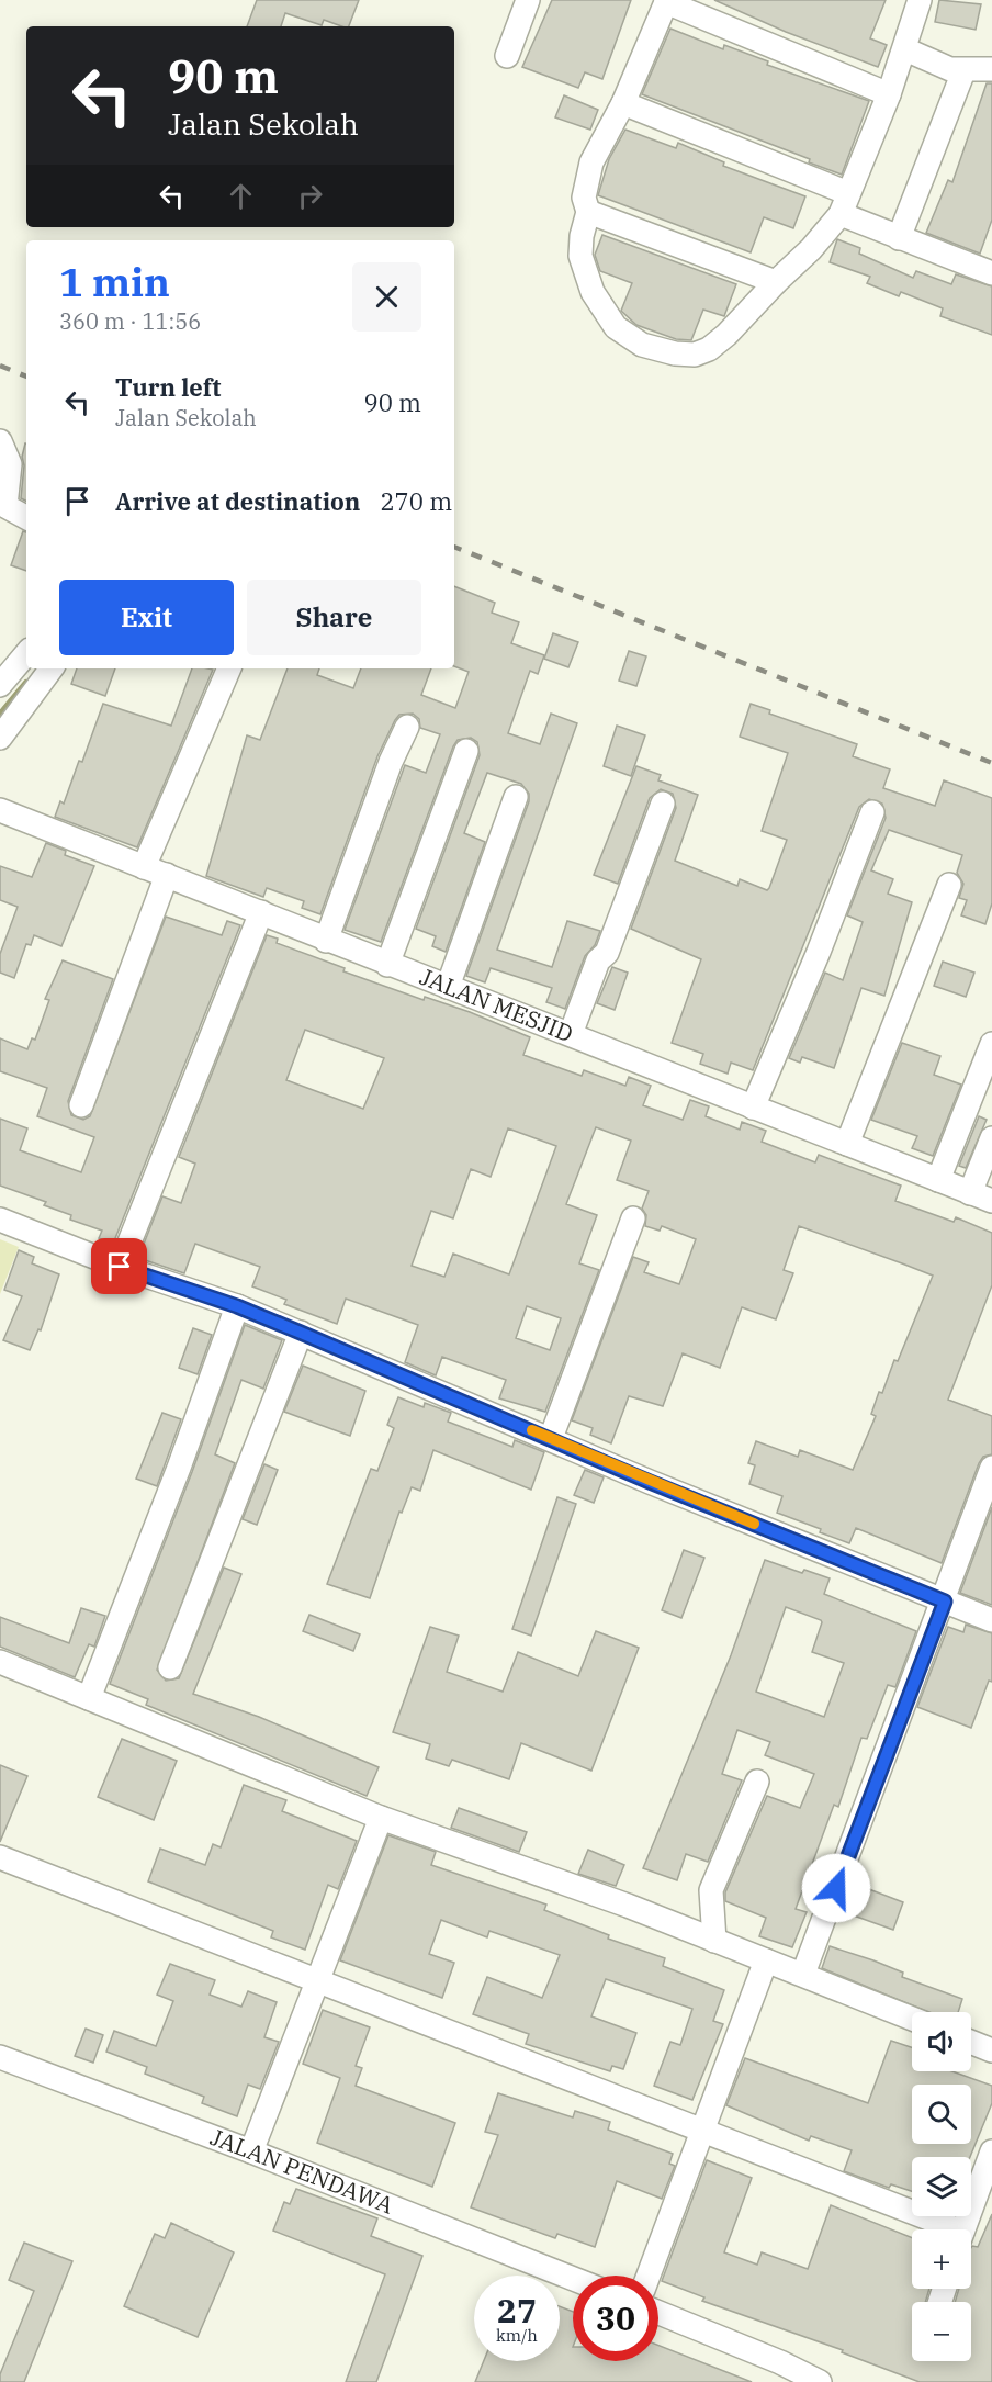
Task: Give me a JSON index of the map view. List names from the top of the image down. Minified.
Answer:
{"streets":{"street":["JALAN MESJID","JALAN PENDAWA"]},"page":{"turn":["90 m","Jalan Sekolah"],"heading":["1 min","360 m · 11:56"],"list":[{"name":"Turn left","note":"Jalan Sekolah","value":"90 m"},{"name":"Arrive at destination","value":"270 m"}],"buttons":["Exit","Share"],"map_buttons":["+","−"],"speed":"27 km/h","limit":"30"}}
